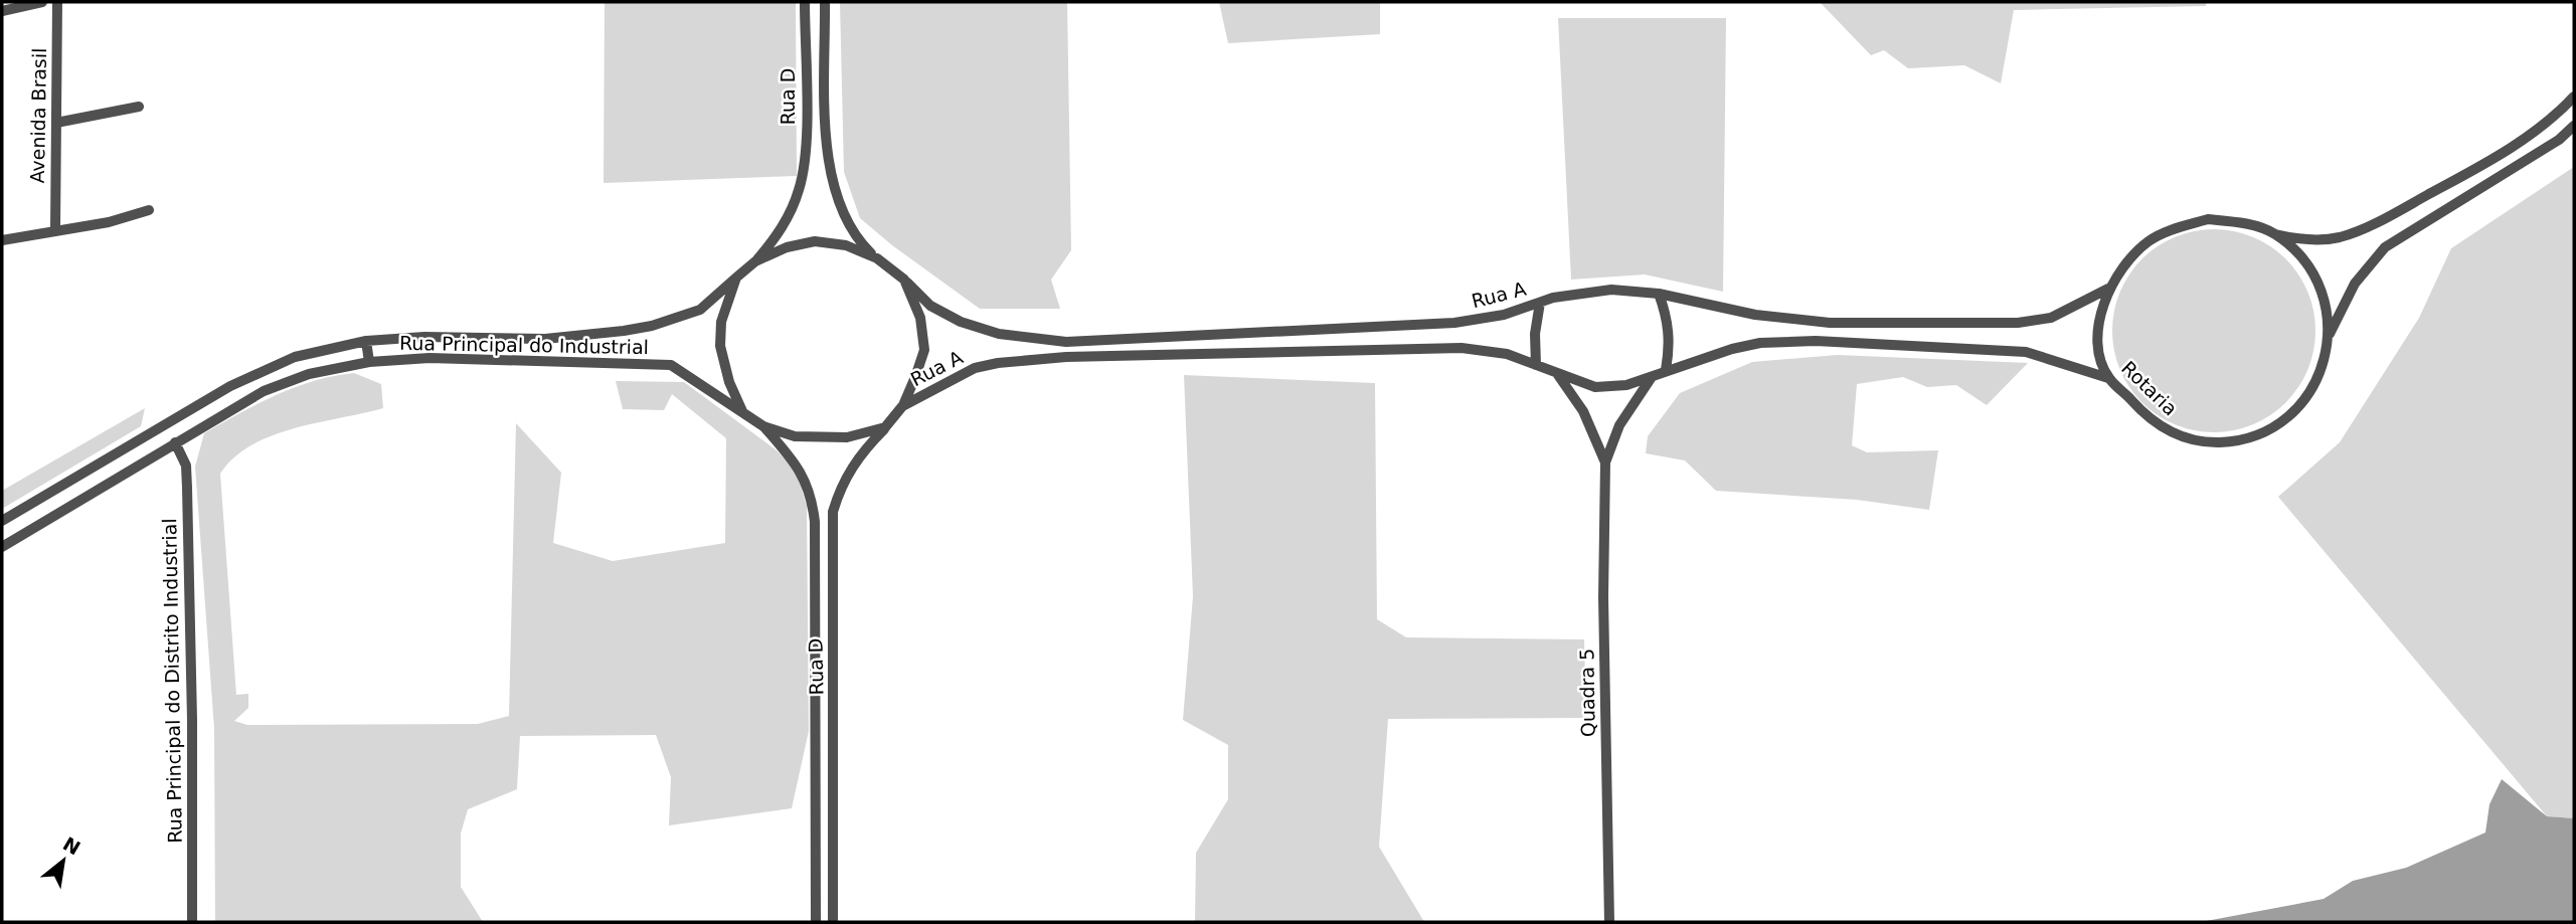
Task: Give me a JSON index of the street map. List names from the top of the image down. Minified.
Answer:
{"streets":{"street":["Rua D","Avenida Brasil","Rua A","Rua Principal do Industrial","Rotaria","Rua Principal do Distrito Industrial","Quadra 5"]},"crossings":[["Rua D","Rua A"],["Rua D","Rua Principal do Industrial"],["Rua A","Rua Principal do Industrial"],["Rua A","Rotaria"],["Rua A","Quadra 5"],["Rua Principal do Industrial","Rua Principal do Distrito Industrial"]],"north":"top right"}
